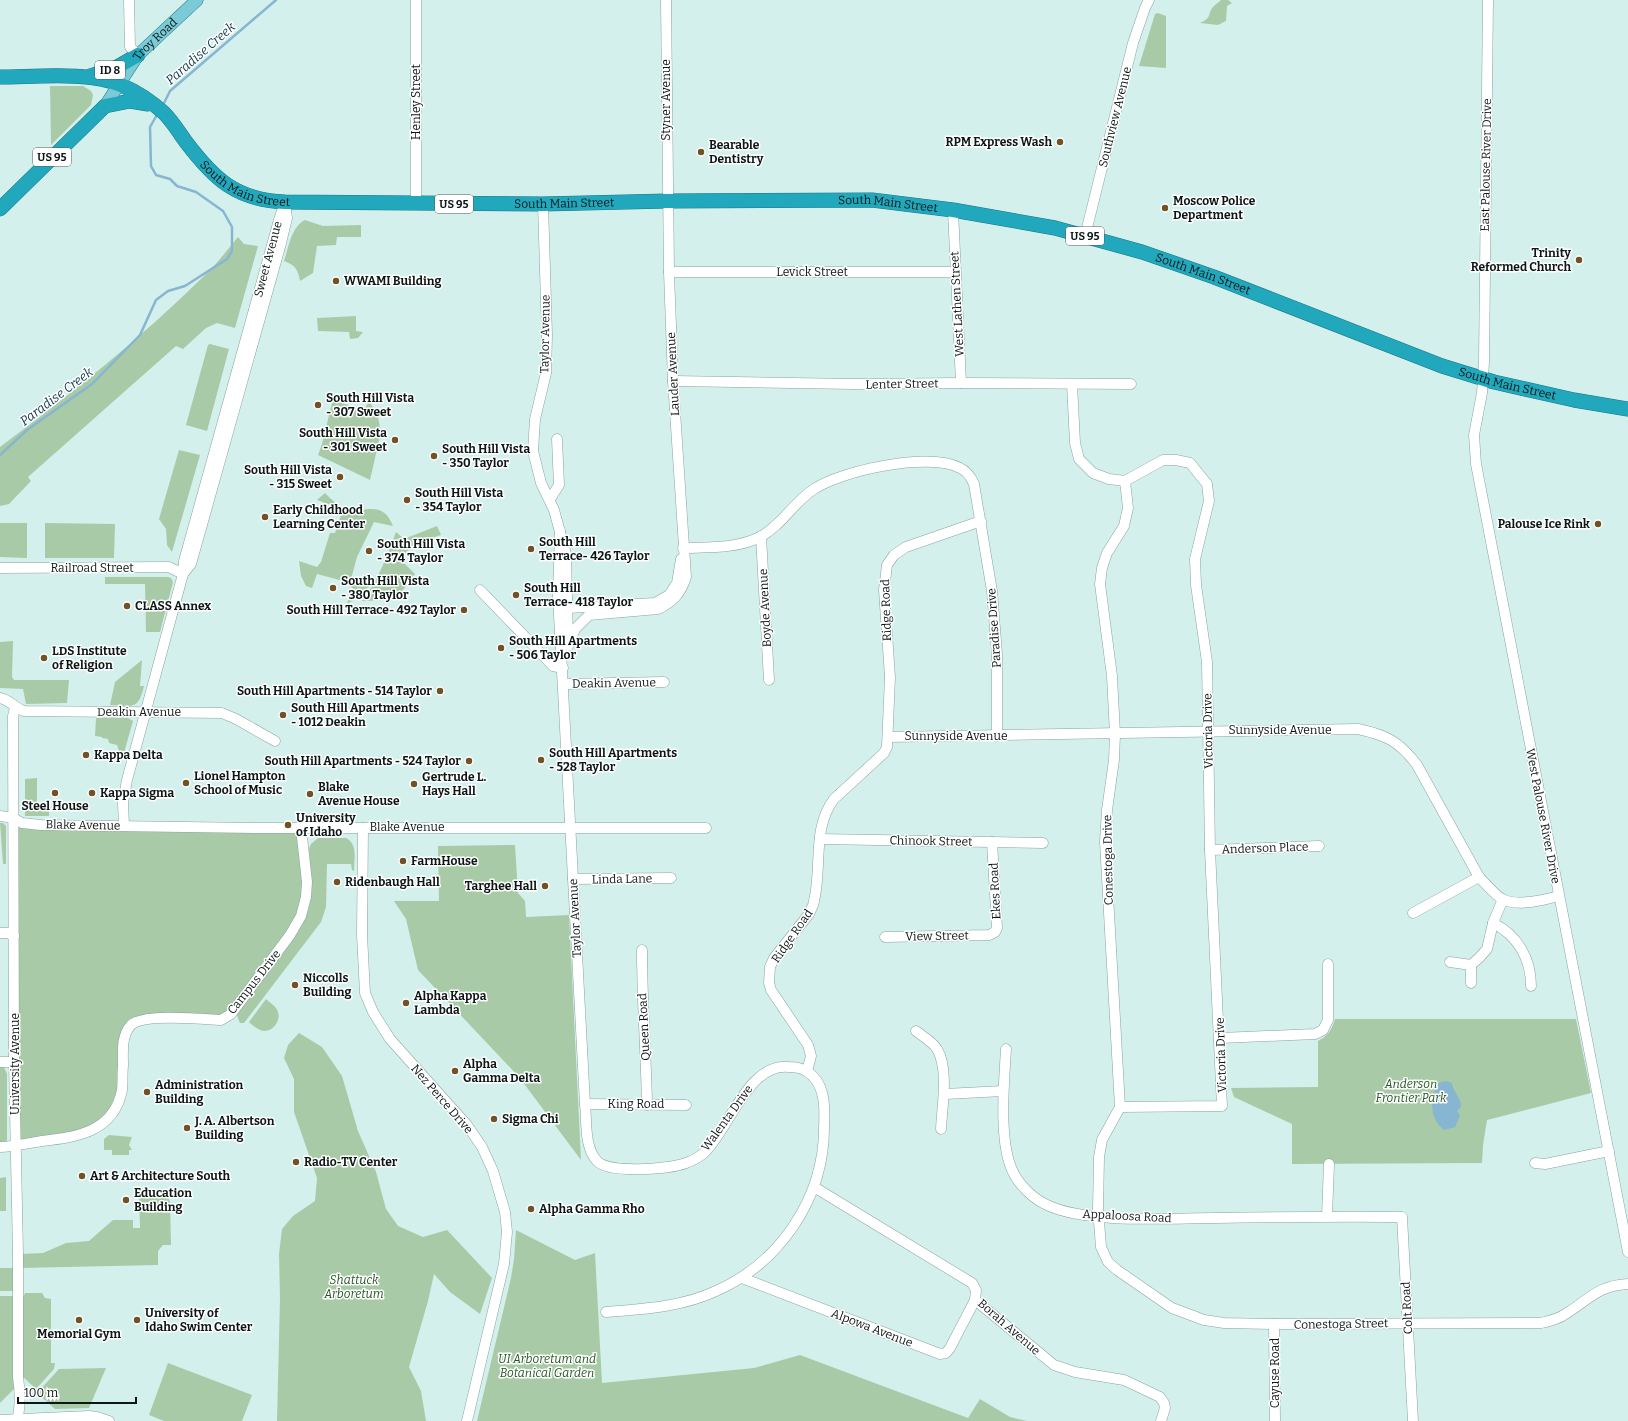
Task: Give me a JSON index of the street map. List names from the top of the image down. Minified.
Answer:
{"streets":{"highway":["ID 8","US 95","South Main Street"],"main road":["Troy Road"],"street":["Styner Avenue","Henley Street","Southview Avenue","East Palouse River Drive","Sweet Avenue","Levick Street","West Lathen Street","Taylor Avenue","Lauder Avenue","Lenter Street","Railroad Street","Boyde Avenue","Ridge Road","Paradise Drive","Deakin Avenue","Sunnyside Avenue","Victoria Drive","West Palouse River Drive","Blake Avenue","Chinook Street","Anderson Place","Conestoga Drive","Linda Lane","Ekes Road","View Street","Campus Drive","Queen Road","University Avenue","Nez Perce Drive","King Road","Walenta Drive","Appaloosa Road","Colt Road","Conestoga Street","Borah Avenue","Alpowa Avenue","Cayuse Road"]},"crossings":[["Troy Road","ID 8"],["Troy Road","US 95"],["Troy Road","South Main Street"],["ID 8","US 95"],["ID 8","South Main Street"],["Styner Avenue","South Main Street"],["Styner Avenue","Lauder Avenue"],["Henley Street","South Main Street"],["Southview Avenue","South Main Street"],["US 95","South Main Street"],["East Palouse River Drive","South Main Street"],["East Palouse River Drive","West Palouse River Drive"],["South Main Street","Sweet Avenue"],["South Main Street","West Lathen Street"],["South Main Street","Taylor Avenue"],["South Main Street","Lauder Avenue"],["South Main Street","West Palouse River Drive"],["Sweet Avenue","Railroad Street"],["Sweet Avenue","Deakin Avenue"],["Sweet Avenue","Blake Avenue"],["Levick Street","West Lathen Street"],["Levick Street","Lauder Avenue"],["West Lathen Street","Lenter Street"],["Taylor Avenue","Lauder Avenue"],["Taylor Avenue","Deakin Avenue"],["Taylor Avenue","Blake Avenue"],["Taylor Avenue","Linda Lane"],["Taylor Avenue","King Road"],["Taylor Avenue","Walenta Drive"],["Lauder Avenue","Lenter Street"],["Ridge Road","Paradise Drive"],["Ridge Road","Sunnyside Avenue"],["Ridge Road","Chinook Street"],["Ridge Road","Walenta Drive"],["Paradise Drive","Sunnyside Avenue"],["Deakin Avenue","University Avenue"],["Sunnyside Avenue","Victoria Drive"],["Sunnyside Avenue","Conestoga Drive"],["Victoria Drive","Anderson Place"],["Victoria Drive","Conestoga Drive"],["Blake Avenue","Campus Drive"],["Blake Avenue","University Avenue"],["Blake Avenue","Nez Perce Drive"],["Chinook Street","Ekes Road"],["Ekes Road","View Street"],["Campus Drive","University Avenue"],["Queen Road","King Road"],["Appaloosa Road","Colt Road"],["Appaloosa Road","Conestoga Street"],["Colt Road","Conestoga Street"],["Conestoga Street","Cayuse Road"],["Borah Avenue","Alpowa Avenue"]],"water":["Paradise Creek"],"parks":["Anderson Frontier Park","Shattuck Arboretum","UI Arboretum and Botanical Garden"],"places":["RPM Express Wash","Bearable Dentistry","Moscow Police Department","Trinity Reformed Church","WWAMI Building","South Hill Vista - 307 Sweet","South Hill Vista - 301 Sweet","South Hill Vista - 350 Taylor","South Hill Vista - 315 Sweet","South Hill Vista - 354 Taylor","Early Childhood Learning Center","Palouse Ice Rink","South Hill Terrace- 426 Taylor","South Hill Vista - 374 Taylor","South Hill Vista - 380 Taylor","South Hill Terrace- 418 Taylor","CLASS Annex","South Hill Terrace- 492 Taylor","South Hill Apartments - 506 Taylor","LDS Institute of Religion","South Hill Apartments - 514 Taylor","South Hill Apartments - 1012 Deakin","Kappa Delta","South Hill Apartments - 528 Taylor","South Hill Apartments - 524 Taylor","Lionel Hampton School of Music","Gertrude L. Hays Hall","Steel House","Kappa Sigma","Blake Avenue House","University of Idaho","FarmHouse","Ridenbaugh Hall","Targhee Hall","Niccolls Building","Alpha Kappa Lambda","Alpha Gamma Delta","Administration Building","Sigma Chi","J. A. Albertson Building","Radio-TV Center","Art & Architecture South","Education Building","Alpha Gamma Rho","Memorial Gym","University of Idaho Swim Center"],"scale_bar":"100 m"}
